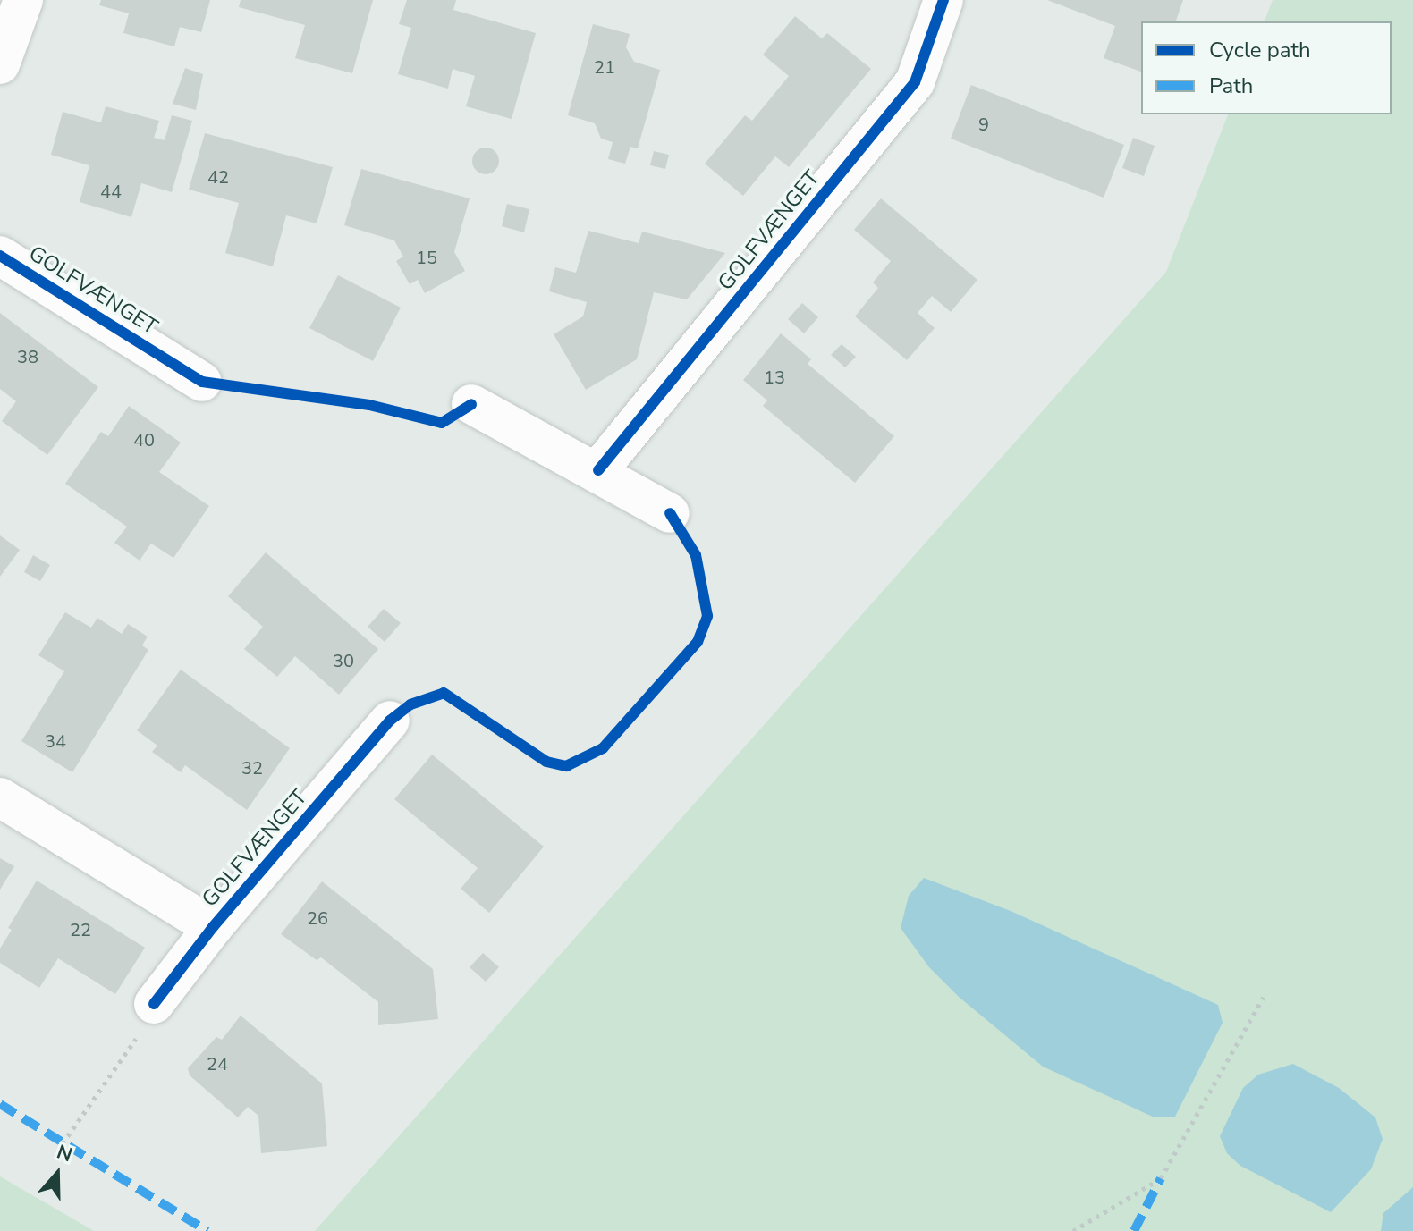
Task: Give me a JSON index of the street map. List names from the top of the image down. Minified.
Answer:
{"streets":{"street":["GOLFVÆNGET"]},"house_numbers":["21","9","42","44","15","38","13","40","30","34","32","26","22","24"],"legend":["Cycle path","Path"],"north":"top"}
